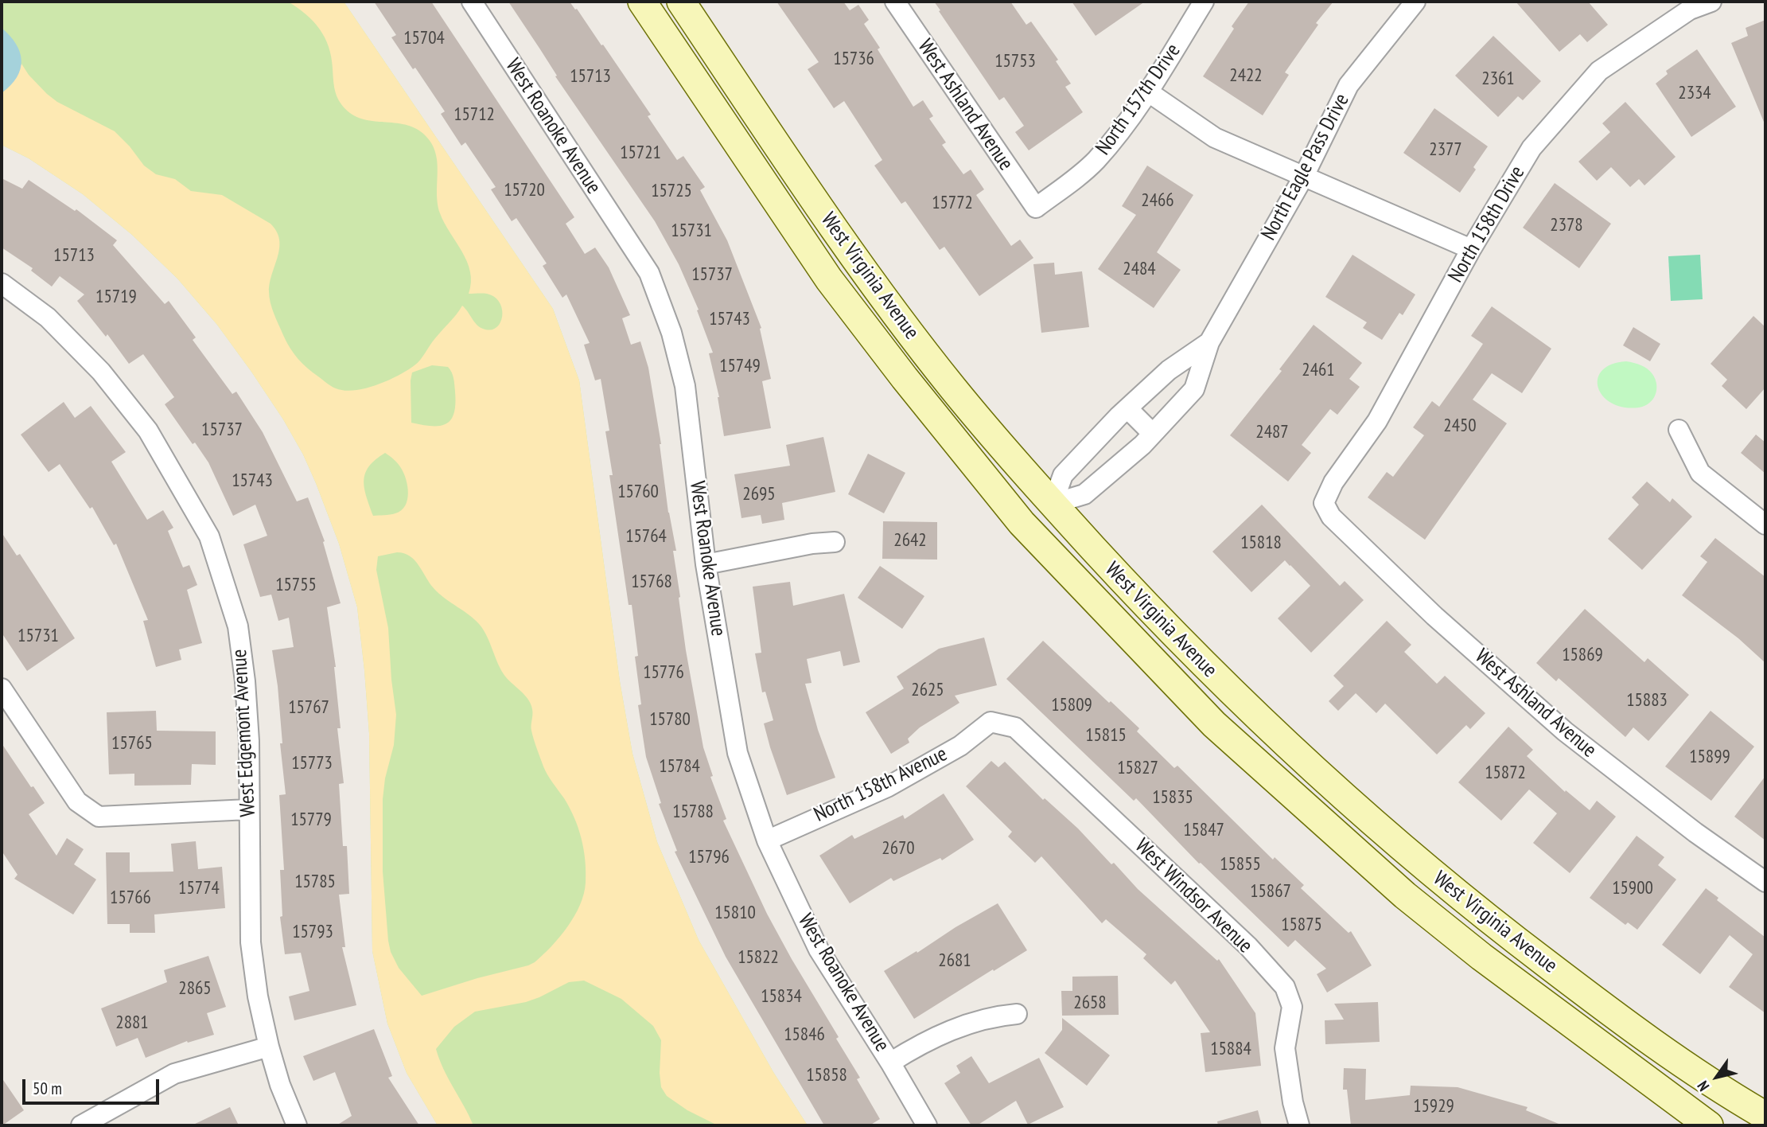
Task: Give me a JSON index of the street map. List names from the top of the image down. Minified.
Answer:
{"streets":{"main road":["West Virginia Avenue"],"street":["North 157th Drive","West Ashland Avenue","West Roanoke Avenue","North Eagle Pass Drive","North 158th Drive","West Edgemont Avenue","North 158th Avenue","West Windsor Avenue"]},"crossings":[["North 157th Drive","West Ashland Avenue"],["West Ashland Avenue","North 158th Drive"],["West Roanoke Avenue","North 158th Avenue"],["North Eagle Pass Drive","West Virginia Avenue"],["North 158th Avenue","West Windsor Avenue"]],"house_numbers":["15704","15736","15753","2422","15713","2361","2334","15712","2377","15721","15720","15725","2466","15772","2378","15731","15713","2484","15737","15719","15743","15749","2461","2450","15737","2487","15743","15760","2695","15764","2642","15818","15768","15755","15731","15869","15776","2625","15883","15809","15767","15780","15815","15765","15899","15773","15784","15827","15872","15835","15788","15779","15847","2670","15796","15855","15785","15774","15900","15867","15766","15810","15875","15793","15822","2681","2865","15834","2658","2881","15846","15884","15858","15929"],"scale_bar":"50 m","north":"bottom left"}
